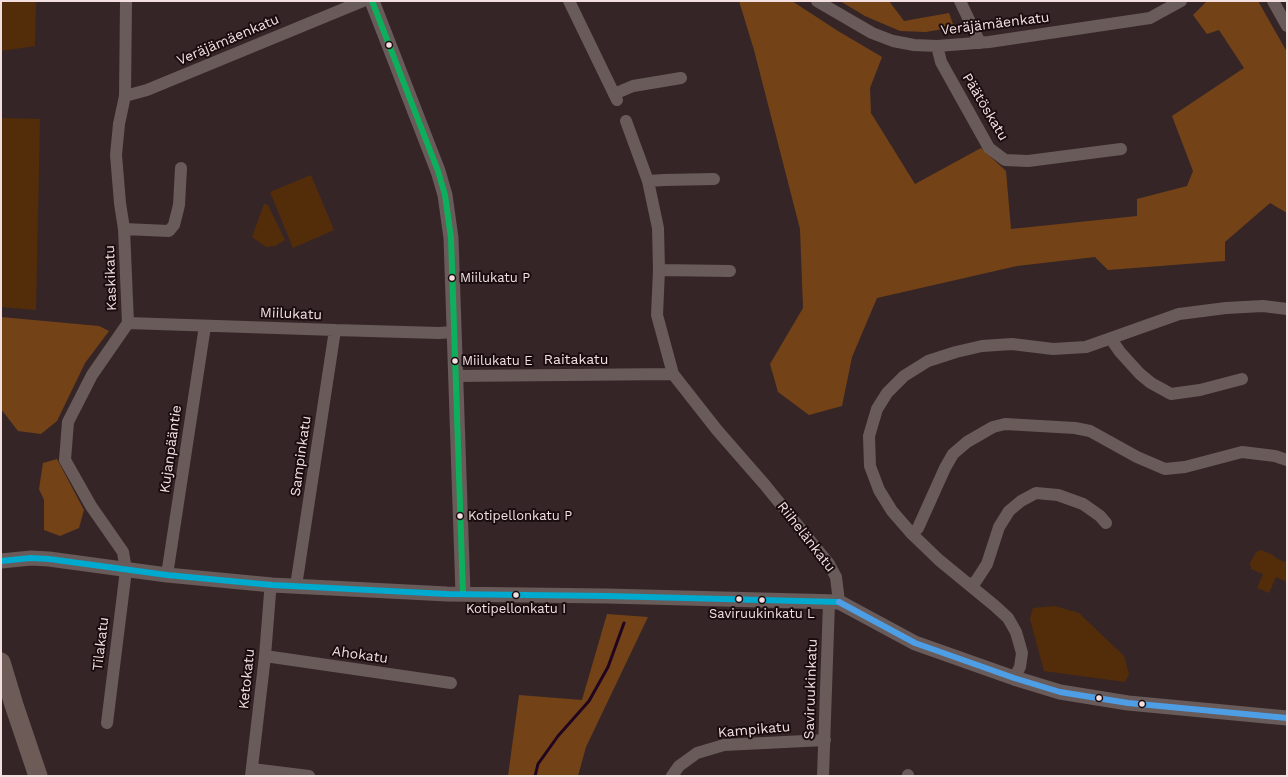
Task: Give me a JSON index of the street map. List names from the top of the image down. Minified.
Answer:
{"streets":{"street":["Veräjämäenkatu","Päätöskatu","Kaskikatu","Miilukatu","Raitakatu","Kujanpääntie","Sampinkatu","Riihelänkatu","Tilakatu","Ahokatu","Ketokatu","Saviruukinkatu","Kampikatu"]},"crossings":[["Veräjämäenkatu","Päätöskatu"],["Veräjämäenkatu","Kaskikatu"],["Kaskikatu","Miilukatu"],["Kaskikatu","Tilakatu"],["Miilukatu","Kujanpääntie"],["Miilukatu","Sampinkatu"],["Raitakatu","Riihelänkatu"],["Riihelänkatu","Saviruukinkatu"],["Ahokatu","Ketokatu"],["Saviruukinkatu","Kampikatu"]],"places":["Miilukatu P","Miilukatu E","Kotipellonkatu P","Kotipellonkatu I","Saviruukinkatu L"]}
